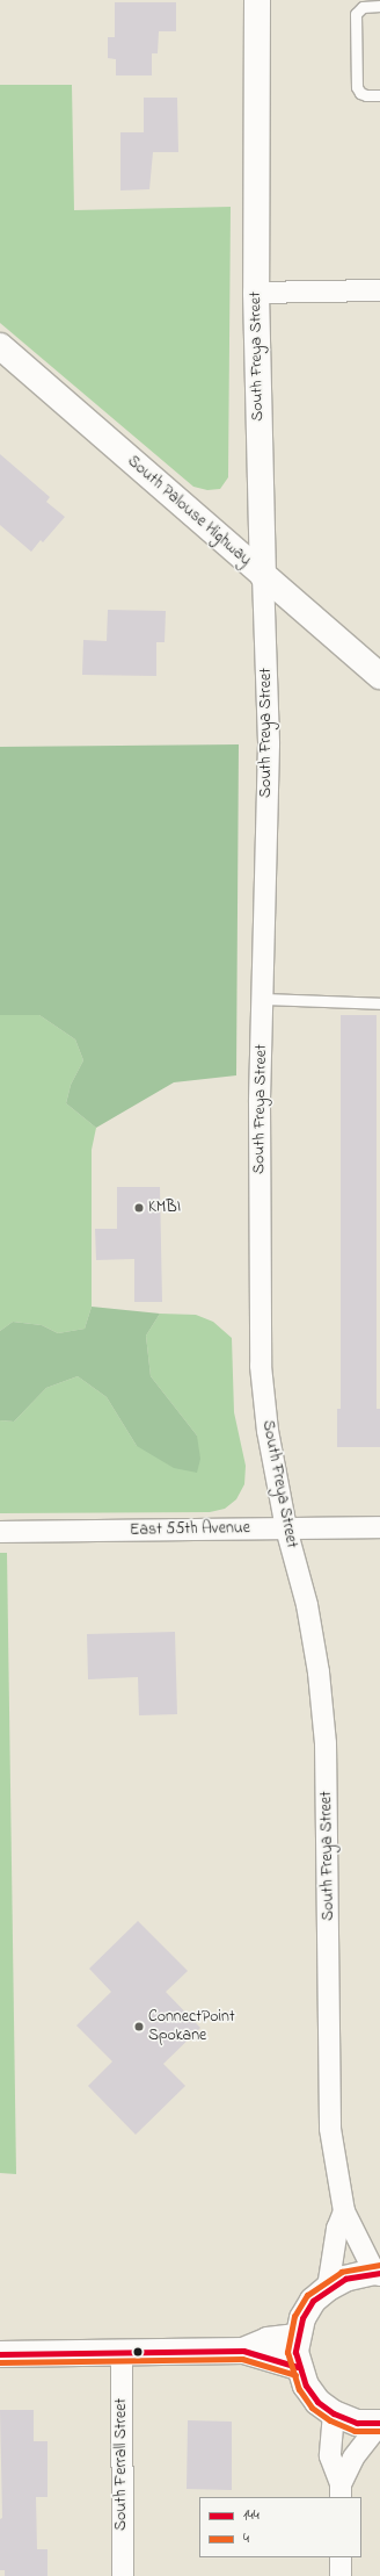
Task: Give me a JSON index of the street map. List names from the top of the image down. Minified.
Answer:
{"streets":{"main road":["South Freya Street","South Palouse Highway"],"street":["East 55th Avenue","South Ferrall Street"]},"crossings":[["South Freya Street","South Palouse Highway"],["South Freya Street","East 55th Avenue"]],"places":["KMBI","ConnectPoint Spokane"],"lines":["transit line 4","transit line 144"],"legend":["144","4"]}
